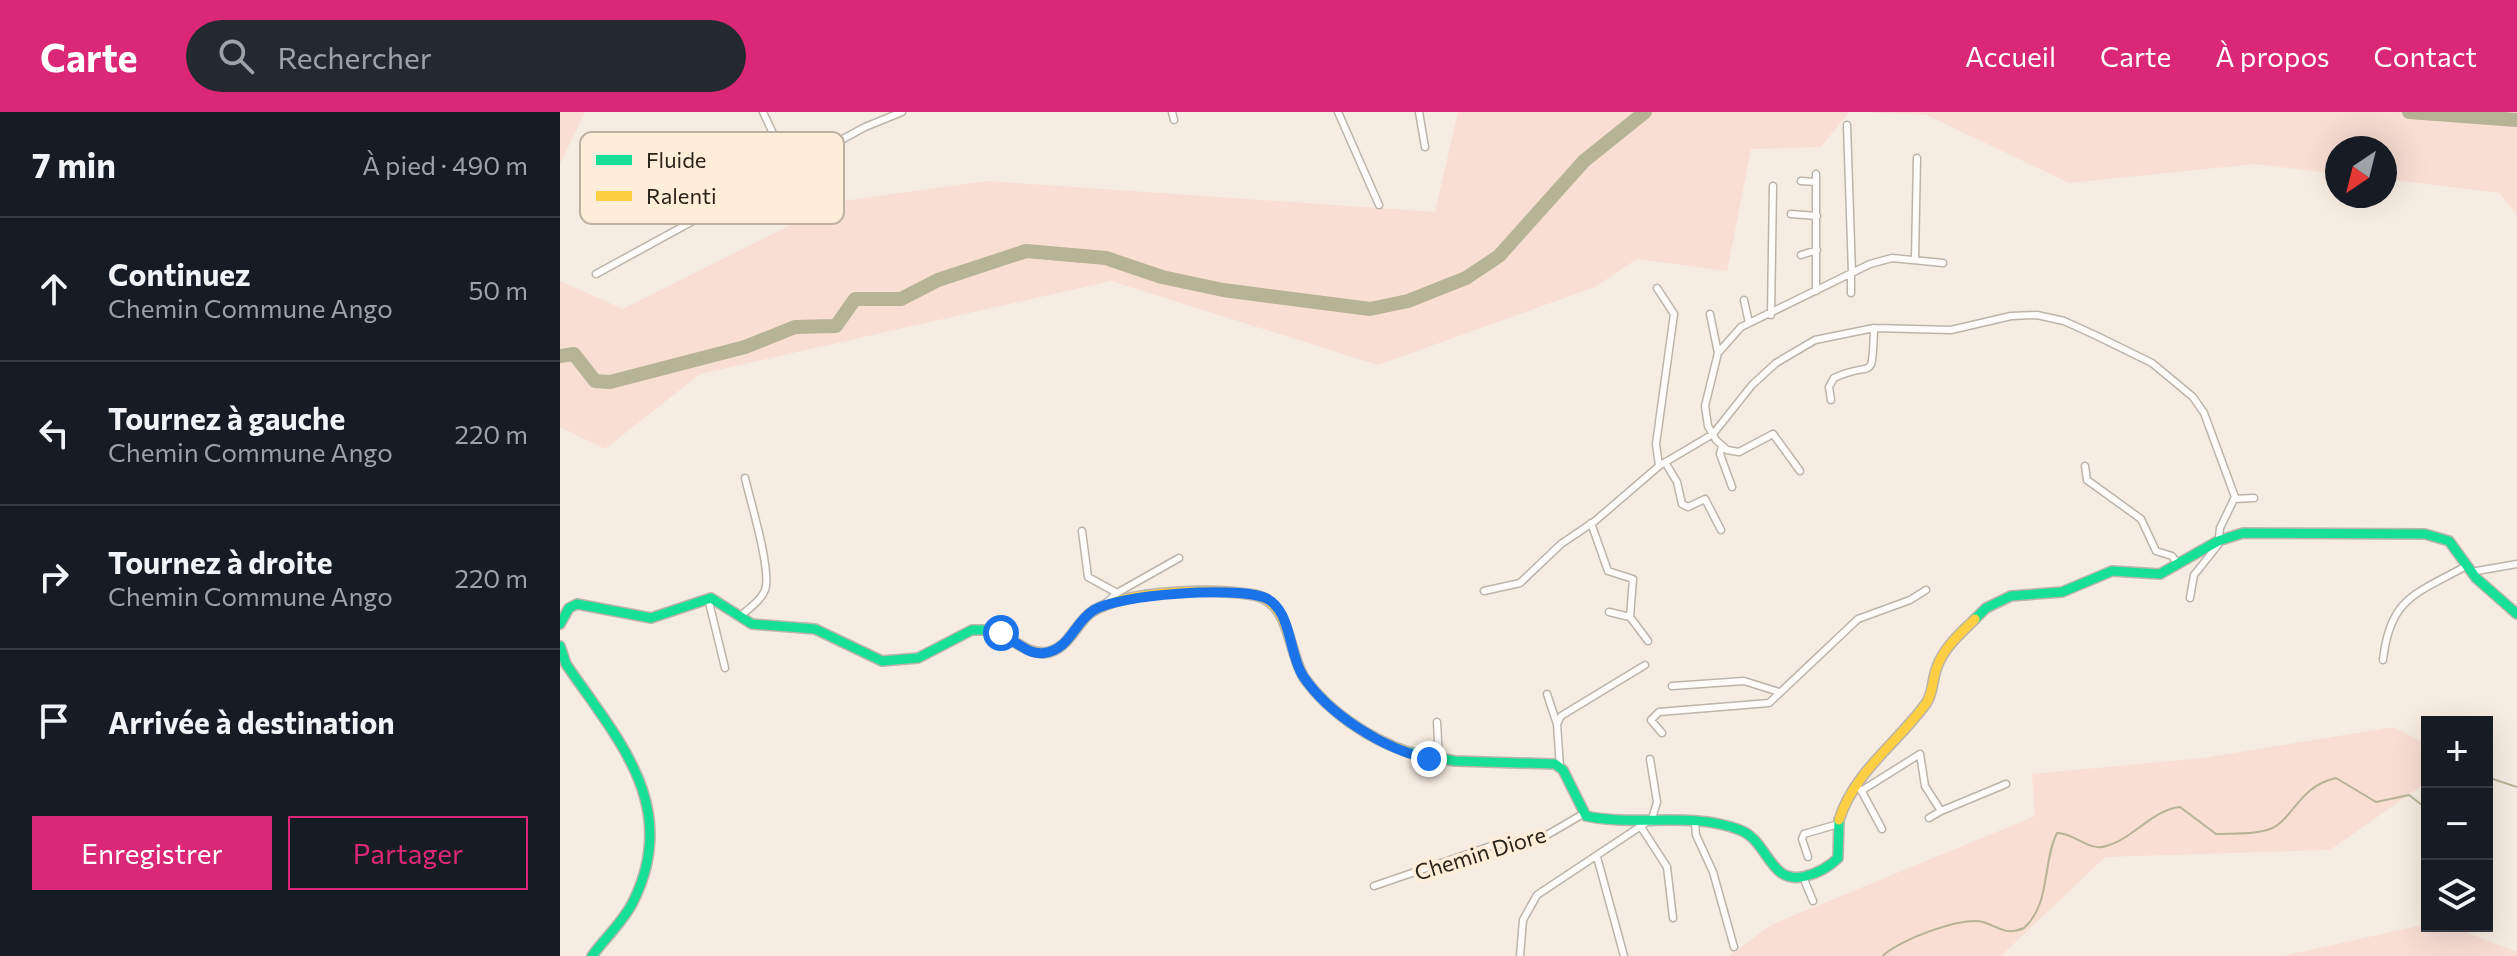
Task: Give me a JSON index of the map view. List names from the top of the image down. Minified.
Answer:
{"streets":{"street":["Chemin Diore"]},"legend":["Fluide","Ralenti"],"north":"bottom left","page":{"header":"Carte","search":"Rechercher","nav":["Accueil","Carte","À propos","Contact"],"heading":["7 min","À pied · 490 m"],"list":[["Continuez","Chemin Commune Ango","50 m"],["Tournez à gauche","Chemin Commune Ango","220 m"],["Tournez à droite","Chemin Commune Ango","220 m"],"Arrivée à destination"],"map_buttons":["+","−"],"buttons":["Enregistrer","Partager"]}}
